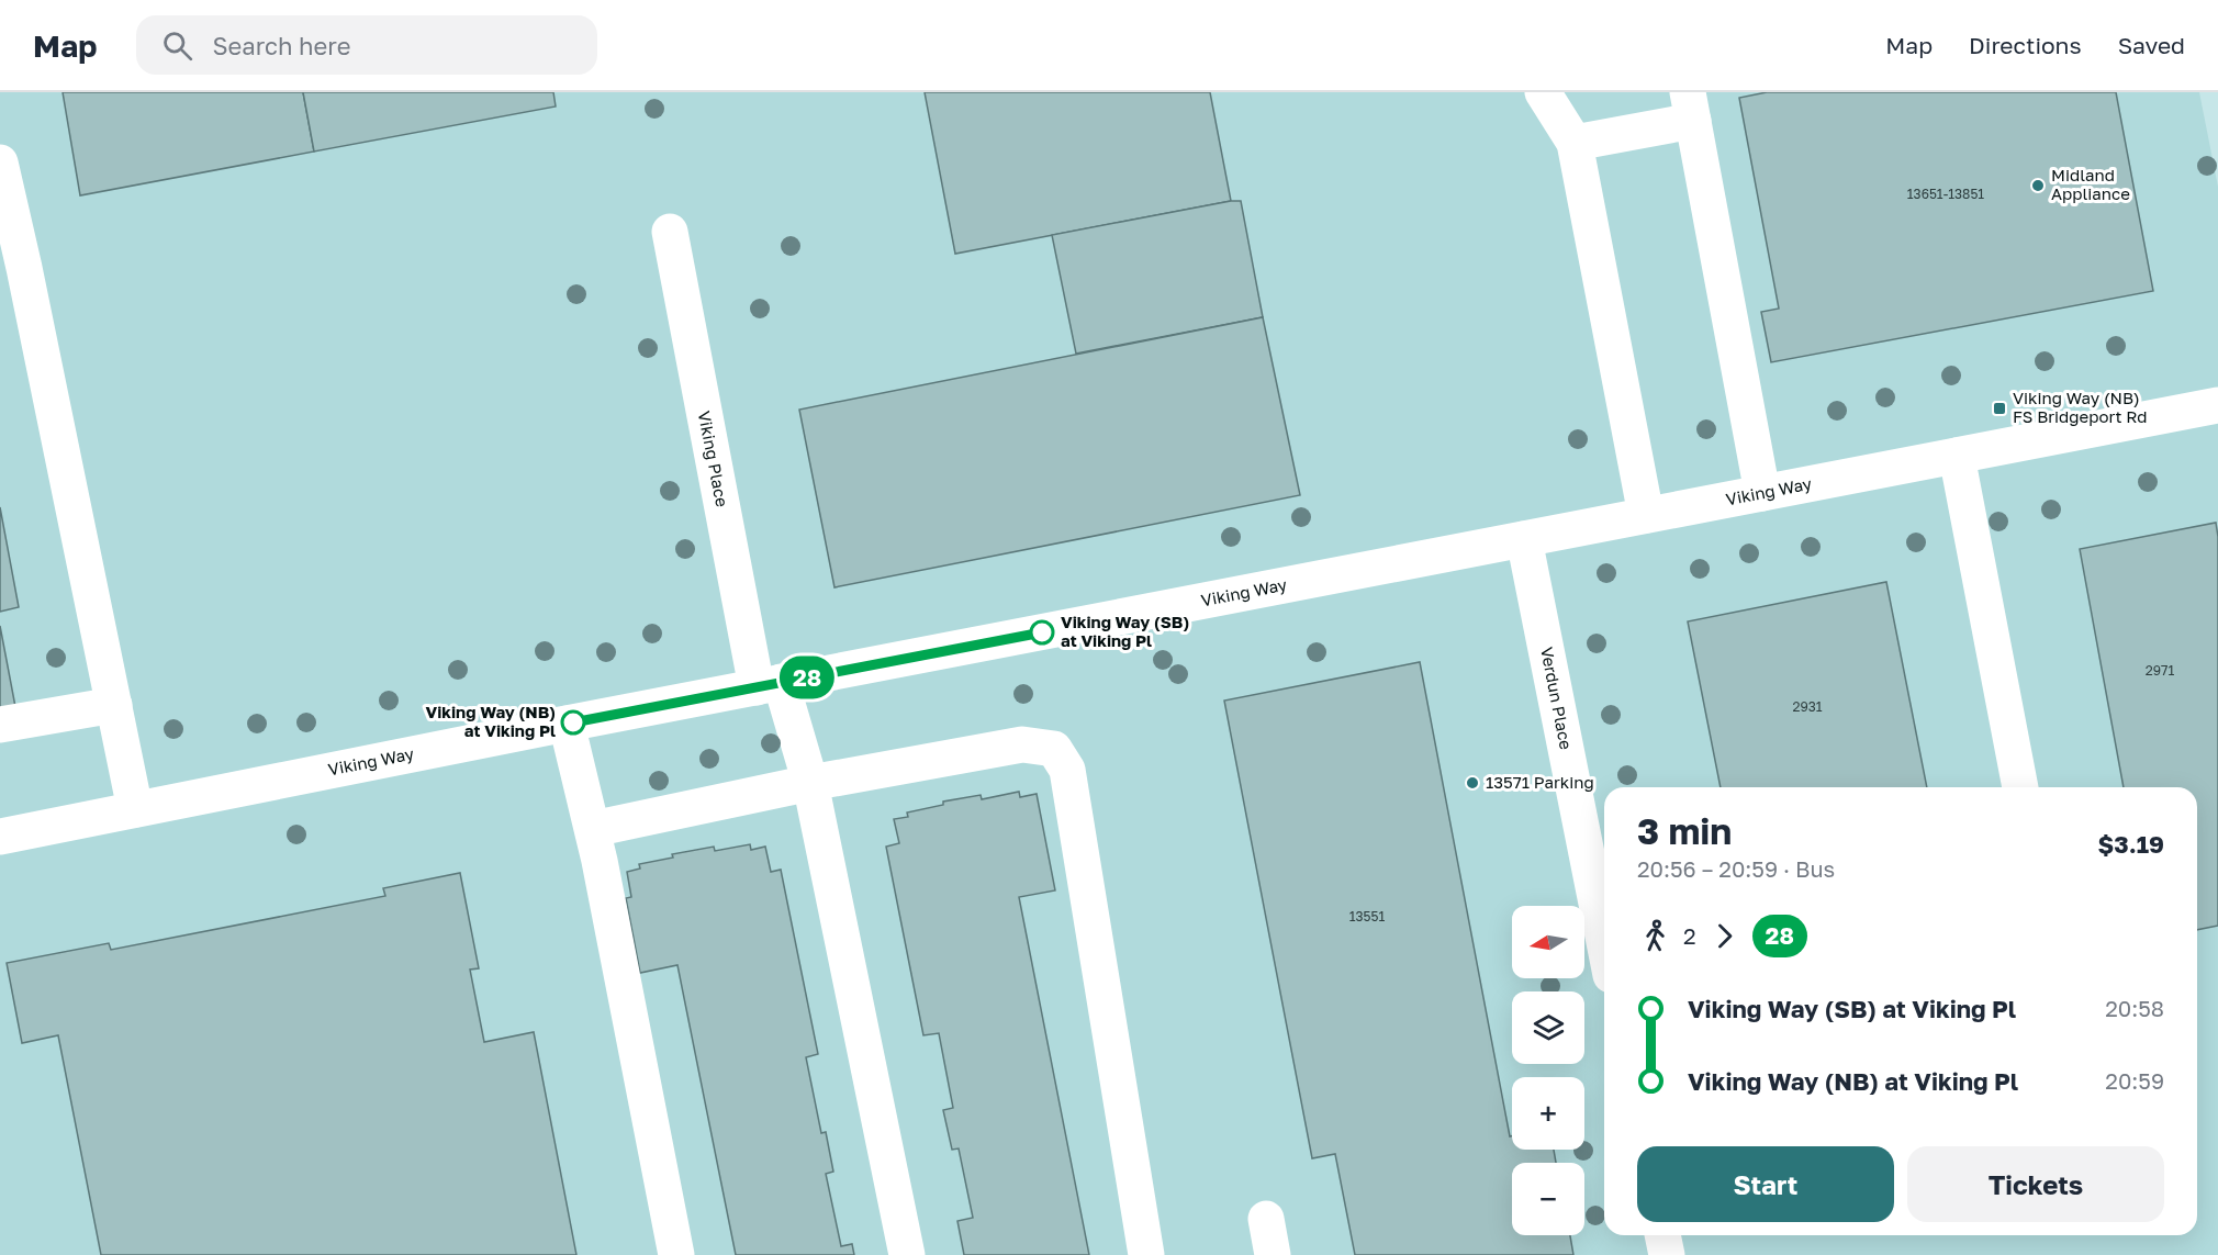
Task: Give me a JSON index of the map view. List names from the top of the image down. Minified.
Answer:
{"streets":{"street":["Viking Place","Viking Way","Verdun Place"]},"crossings":[["Viking Place","Viking Way"],["Viking Way","Verdun Place"]],"places":{"other":["Midland Appliance","Viking Way (SB) at Viking Pl","Viking Way (NB) at Viking Pl","13571 Parking"],"transit":["Viking Way (NB) FS Bridgeport Rd"]},"lines":["bus line 28"],"house_numbers":["13651-13851","2971","2931","13551"],"north":"left","page":{"header":"Map","search":"Search here","nav":["Map","Directions","Saved"],"on_map":"28","heading":["3 min","20:56 – 20:59 · Bus","$3.19"],"legs":["2","28"],"map_buttons":["+","−"],"list":[{"name":"Viking Way (SB) at Viking Pl","value":"20:58"},{"name":"Viking Way (NB) at Viking Pl","value":"20:59"}],"buttons":["Start","Tickets"]}}
